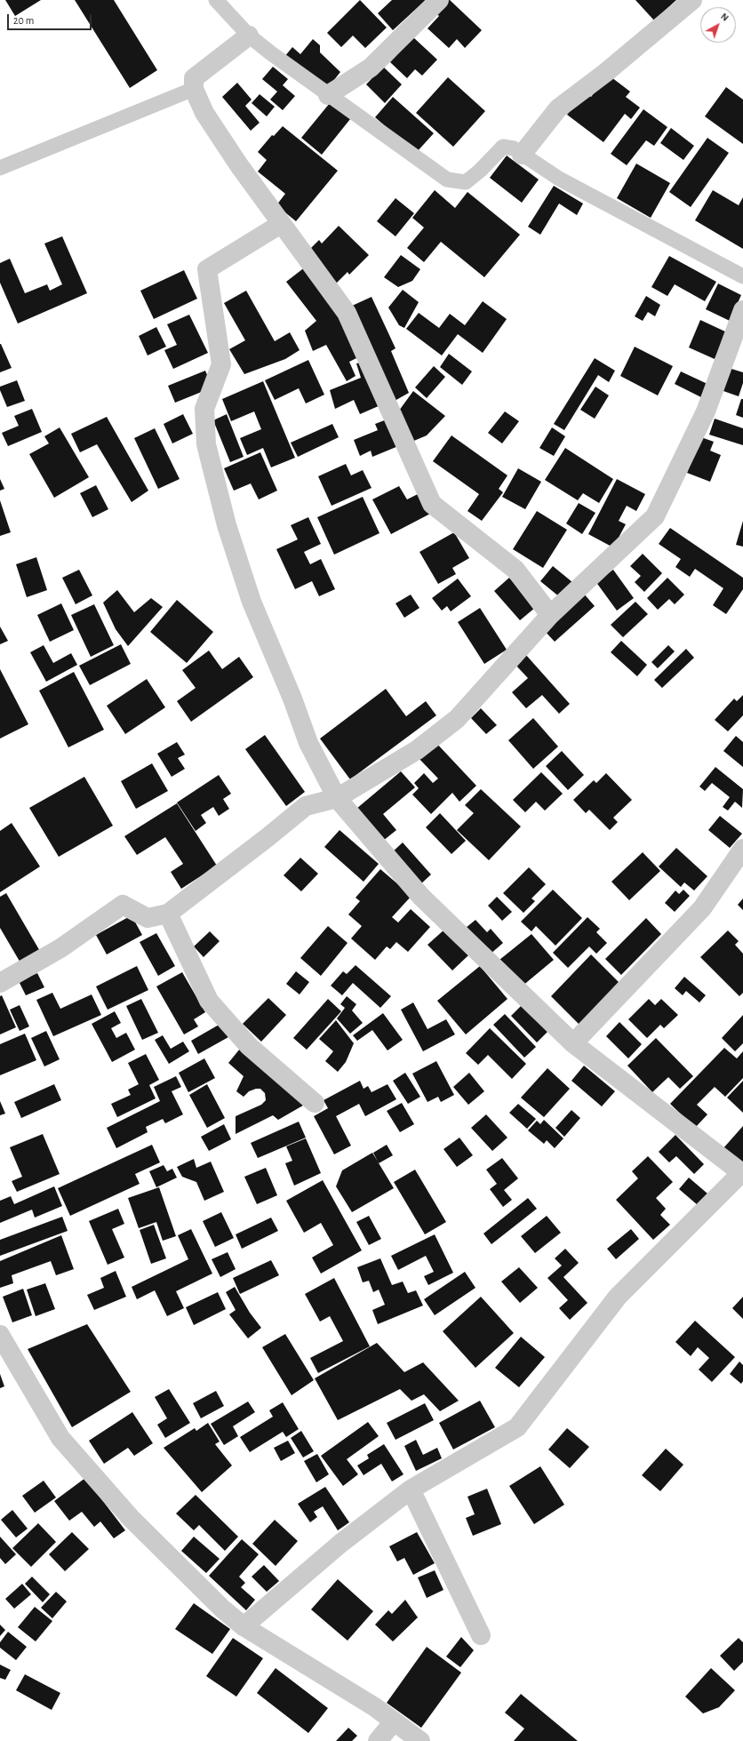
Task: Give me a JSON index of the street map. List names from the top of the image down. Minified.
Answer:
{"scale_bar":"20 m","north":"top right"}
